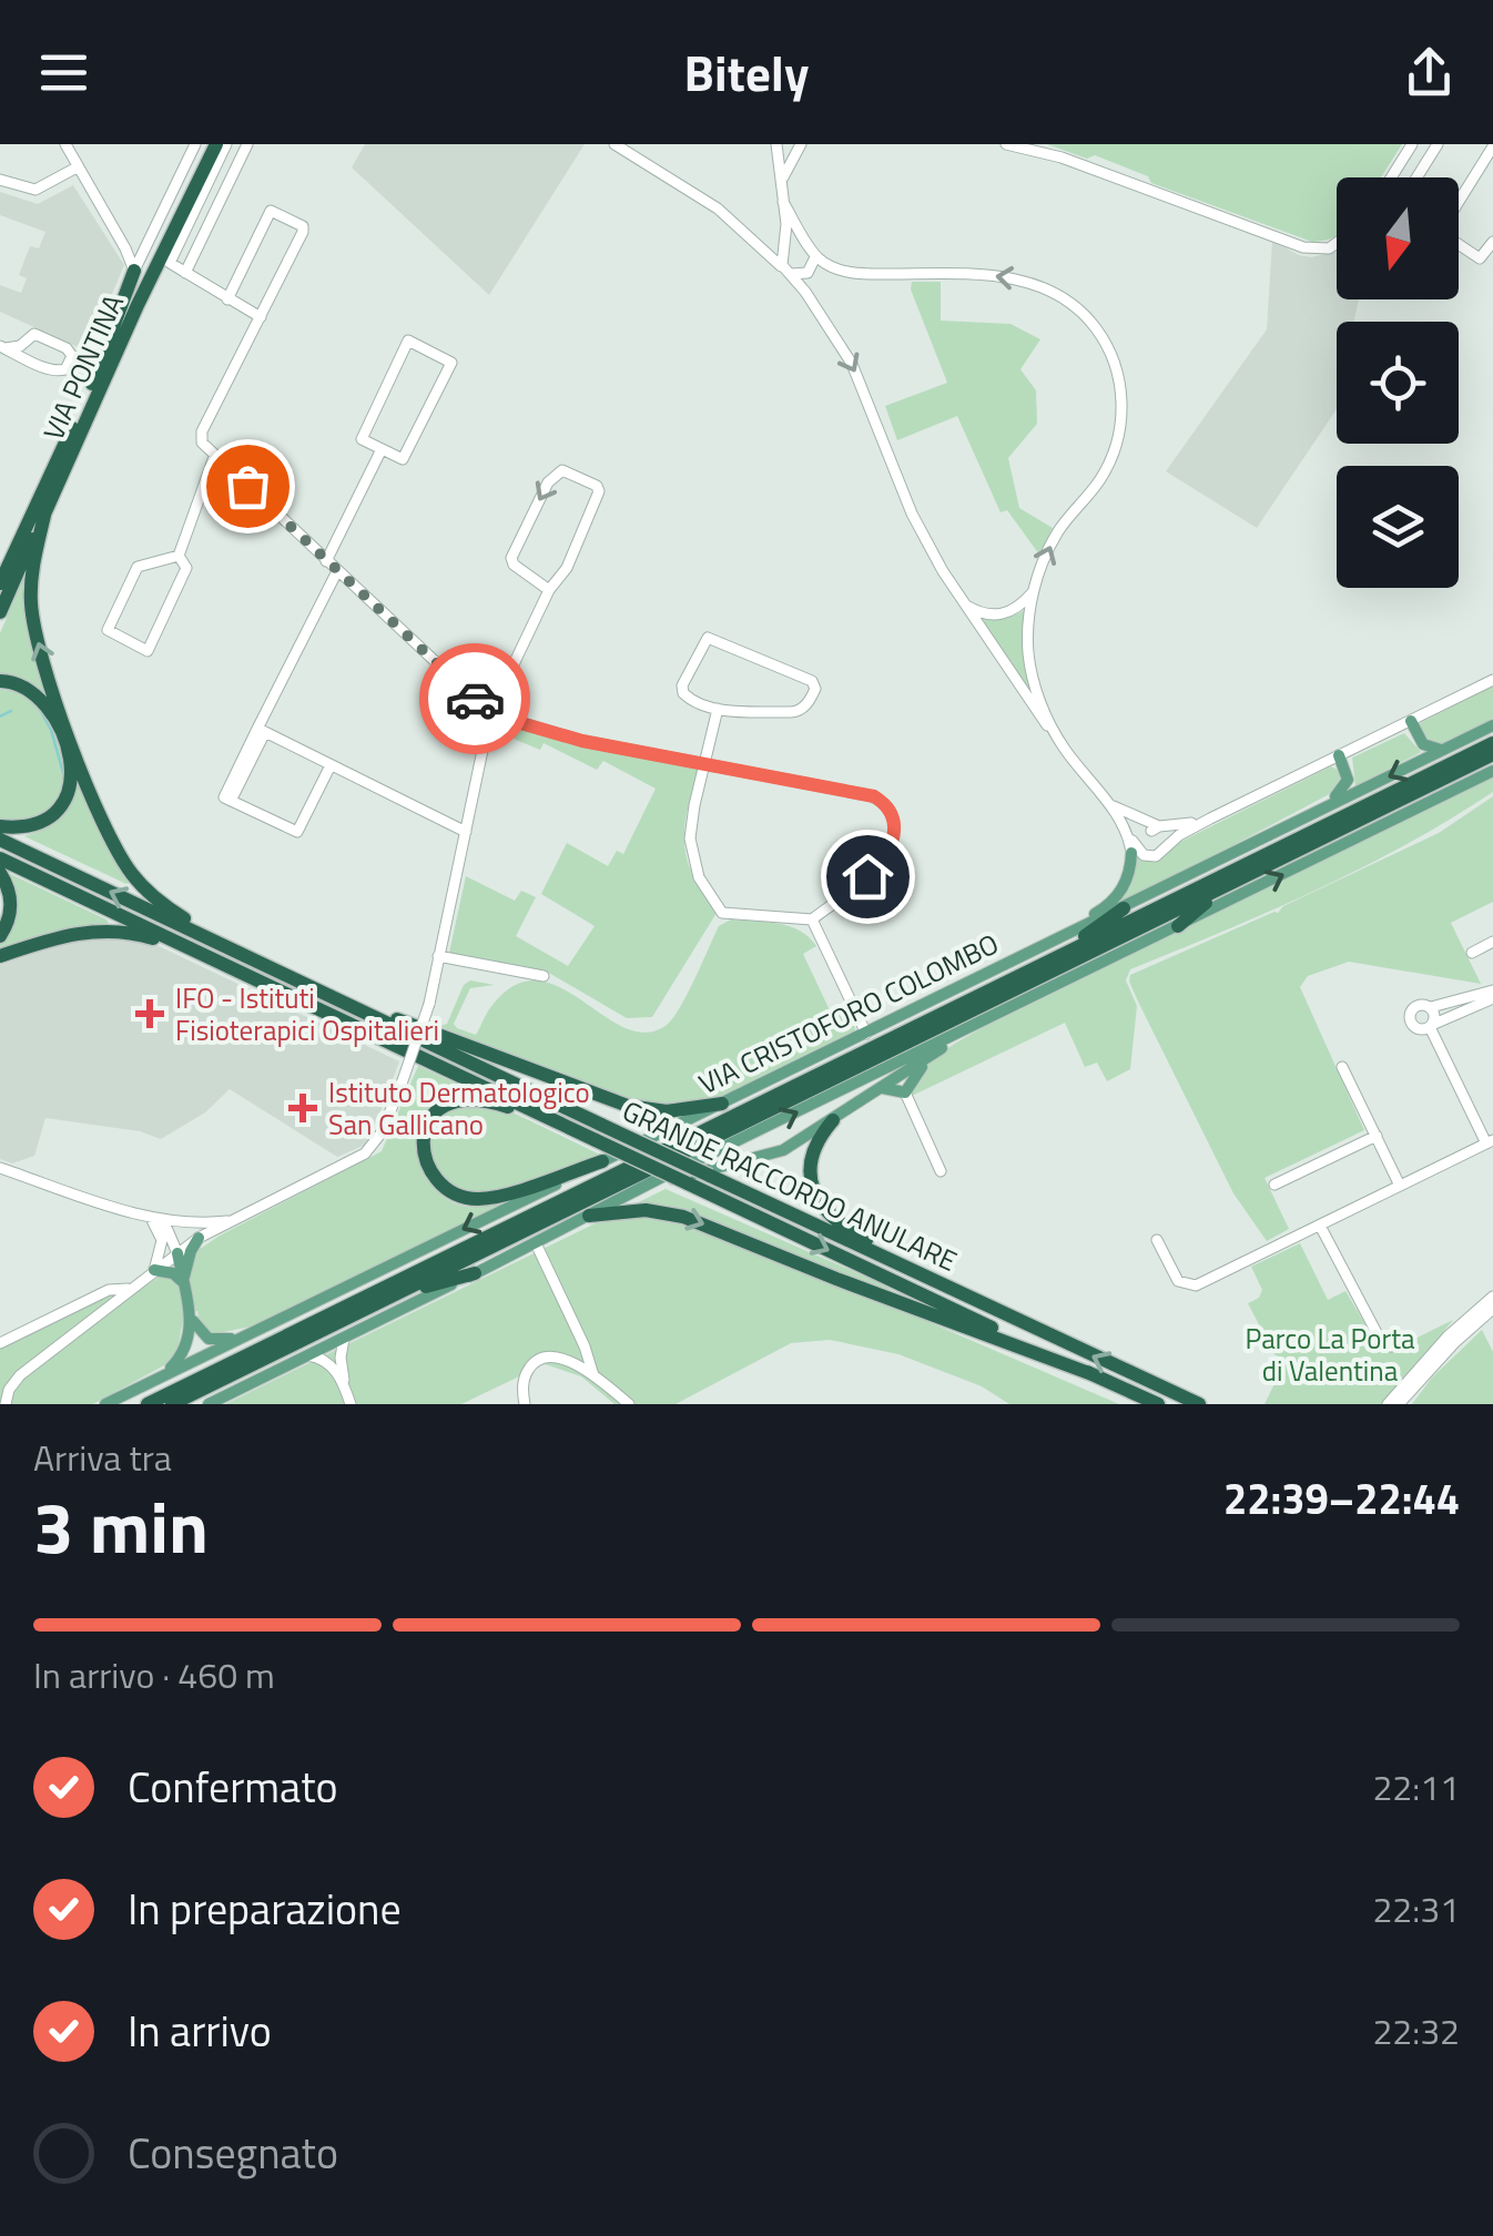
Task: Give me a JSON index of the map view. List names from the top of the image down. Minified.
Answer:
{"streets":{"highway":["VIA PONTINA","VIA CRISTOFORO COLOMBO","GRANDE RACCORDO ANULARE"]},"parks":["Parco La Porta di Valentina"],"places":{"health":["IFO - Istituti Fisioterapici Ospitalieri","Istituto Dermatologico San Gallicano"]},"north":"bottom","page":{"header":"Bitely","heading":["3 min","Arriva tra","22:39–22:44"],"bar":"In arrivo · 460 m","list":[["Confermato","22:11"],["In preparazione","22:31"],["In arrivo","22:32"],"Consegnato"]}}
